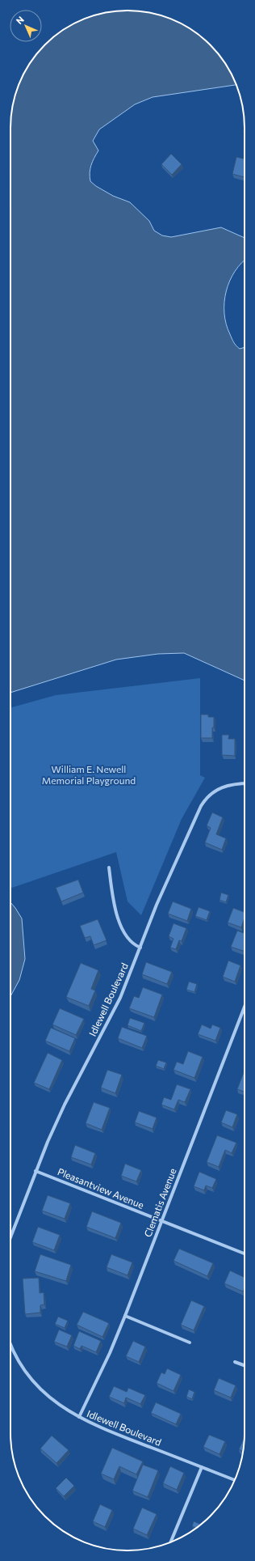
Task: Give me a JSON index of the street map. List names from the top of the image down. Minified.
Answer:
{"streets":{"street":["Idlewell Boulevard","Pleasantview Avenue","Clematis Avenue"]},"crossings":[["Idlewell Boulevard","Pleasantview Avenue"],["Idlewell Boulevard","Clematis Avenue"],["Pleasantview Avenue","Clematis Avenue"]],"parks":["William E. Newell Memorial Playground"],"north":"top left"}
